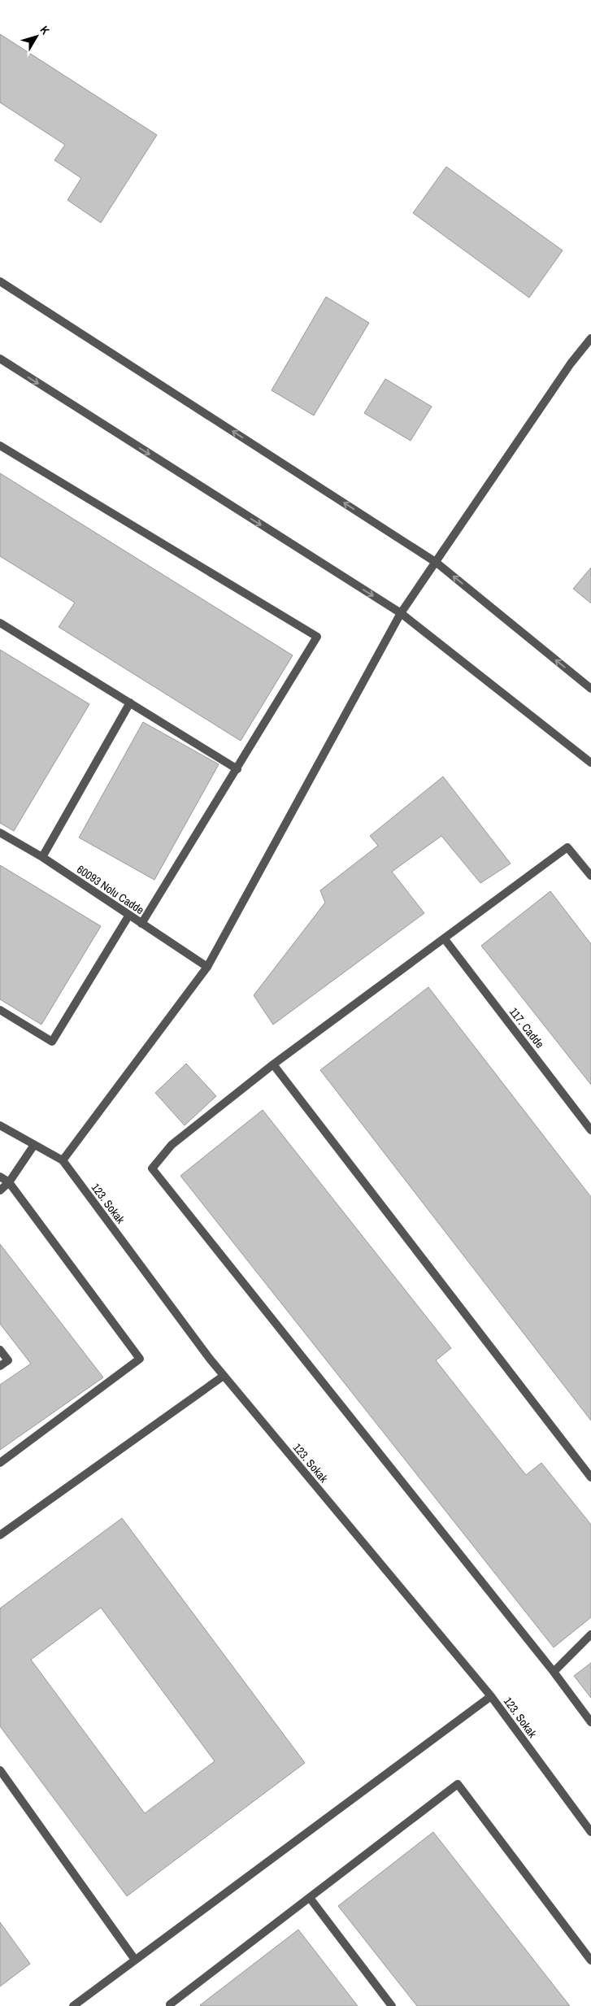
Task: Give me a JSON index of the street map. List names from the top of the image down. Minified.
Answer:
{"streets":{"street":["60093 Nolu Cadde","117. Cadde","123. Sokak"]},"north":"top right"}
